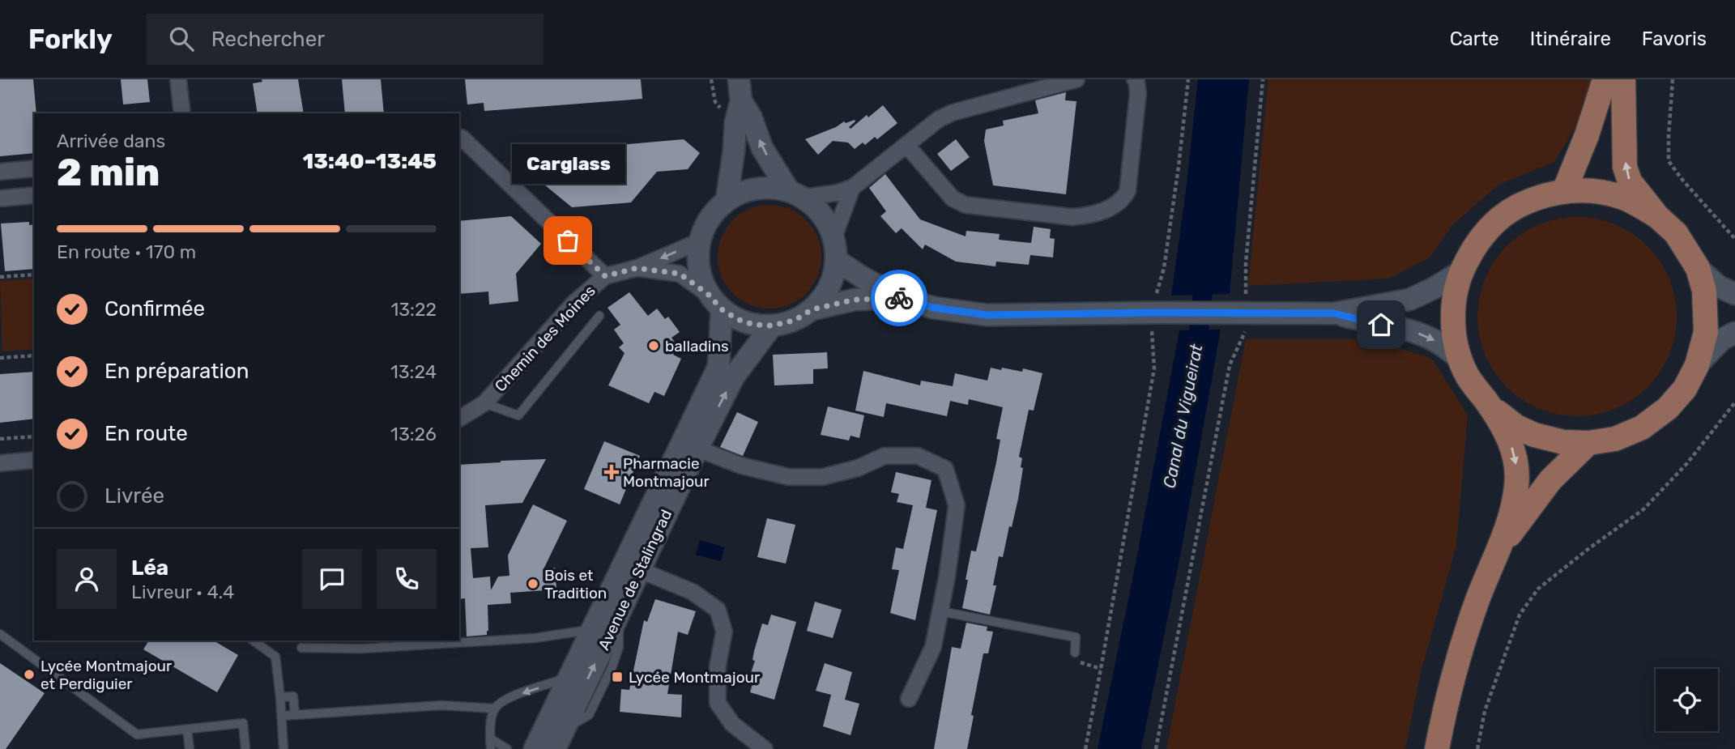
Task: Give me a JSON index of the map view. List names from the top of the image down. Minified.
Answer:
{"streets":{"main road":["Avenue de Stalingrad"],"street":["Chemin des Moines"]},"crossings":[["Chemin des Moines","Avenue de Stalingrad"]],"water":["Canal du Vigueirat"],"places":{"other":["Carglass","balladins","Bois et Tradition","Lycée Montmajour et Perdiguier"],"health":["Pharmacie Montmajour"],"transit":["Lycée Montmajour"]},"page":{"header":"Forkly","search":"Rechercher","nav":["Carte","Itinéraire","Favoris"],"heading":["2 min","Arrivée dans","13:40–13:45"],"panel":["Léa","Livreur · 4.4"],"bubble":"Carglass","bar":"En route · 170 m","list":[["Confirmée","13:22"],["En préparation","13:24"],["En route","13:26"],"Livrée"]}}
